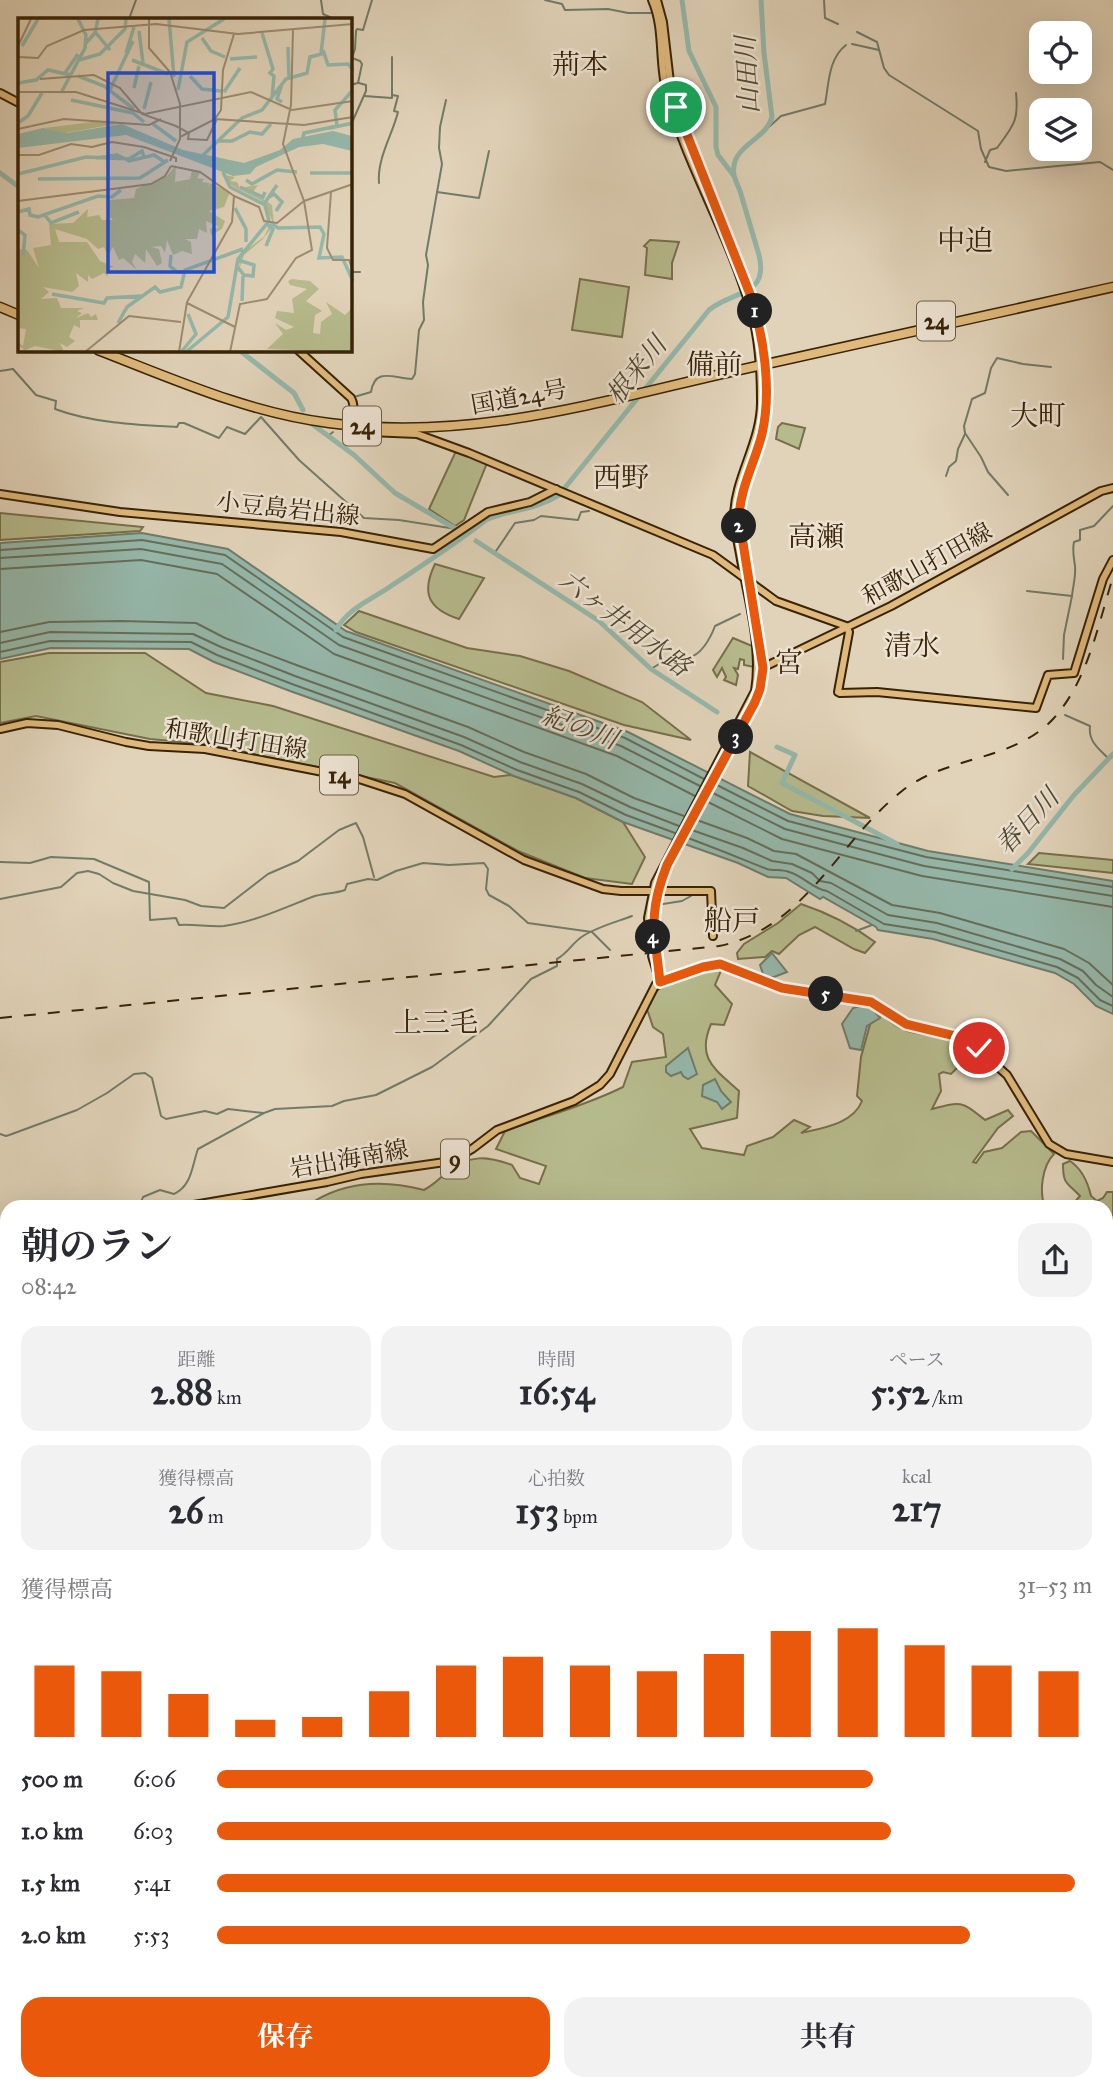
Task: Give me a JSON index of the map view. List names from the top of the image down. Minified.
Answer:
{"streets":{"highway":["24","国道24号"],"main road":["小豆島岩出線","和歌山打田線","14","岩出海南線","9"]},"districts":["荊本","中迫","備前","大町","西野","高瀬","清水","宮","船戸","上三毛"],"water":["山田川","根来川","六ヶ井用水路","紀の川","春日川"],"page":{"pins":["1","2","3","4","5"],"heading":["朝のラン","08:42"],"stats":[["距離","2.88 km"],["時間","16:54"],["ペース","5:52 /km"],["獲得標高","26 m"],["心拍数","153 bpm"],["kcal","217"]],"chart":["獲得標高","31–53 m"],"list":[{"name":"500 m","note":"6:06"},{"name":"1.0 km","note":"6:03"},{"name":"1.5 km","note":"5:41"},{"name":"2.0 km","note":"5:53"}],"buttons":["保存","共有"]}}
